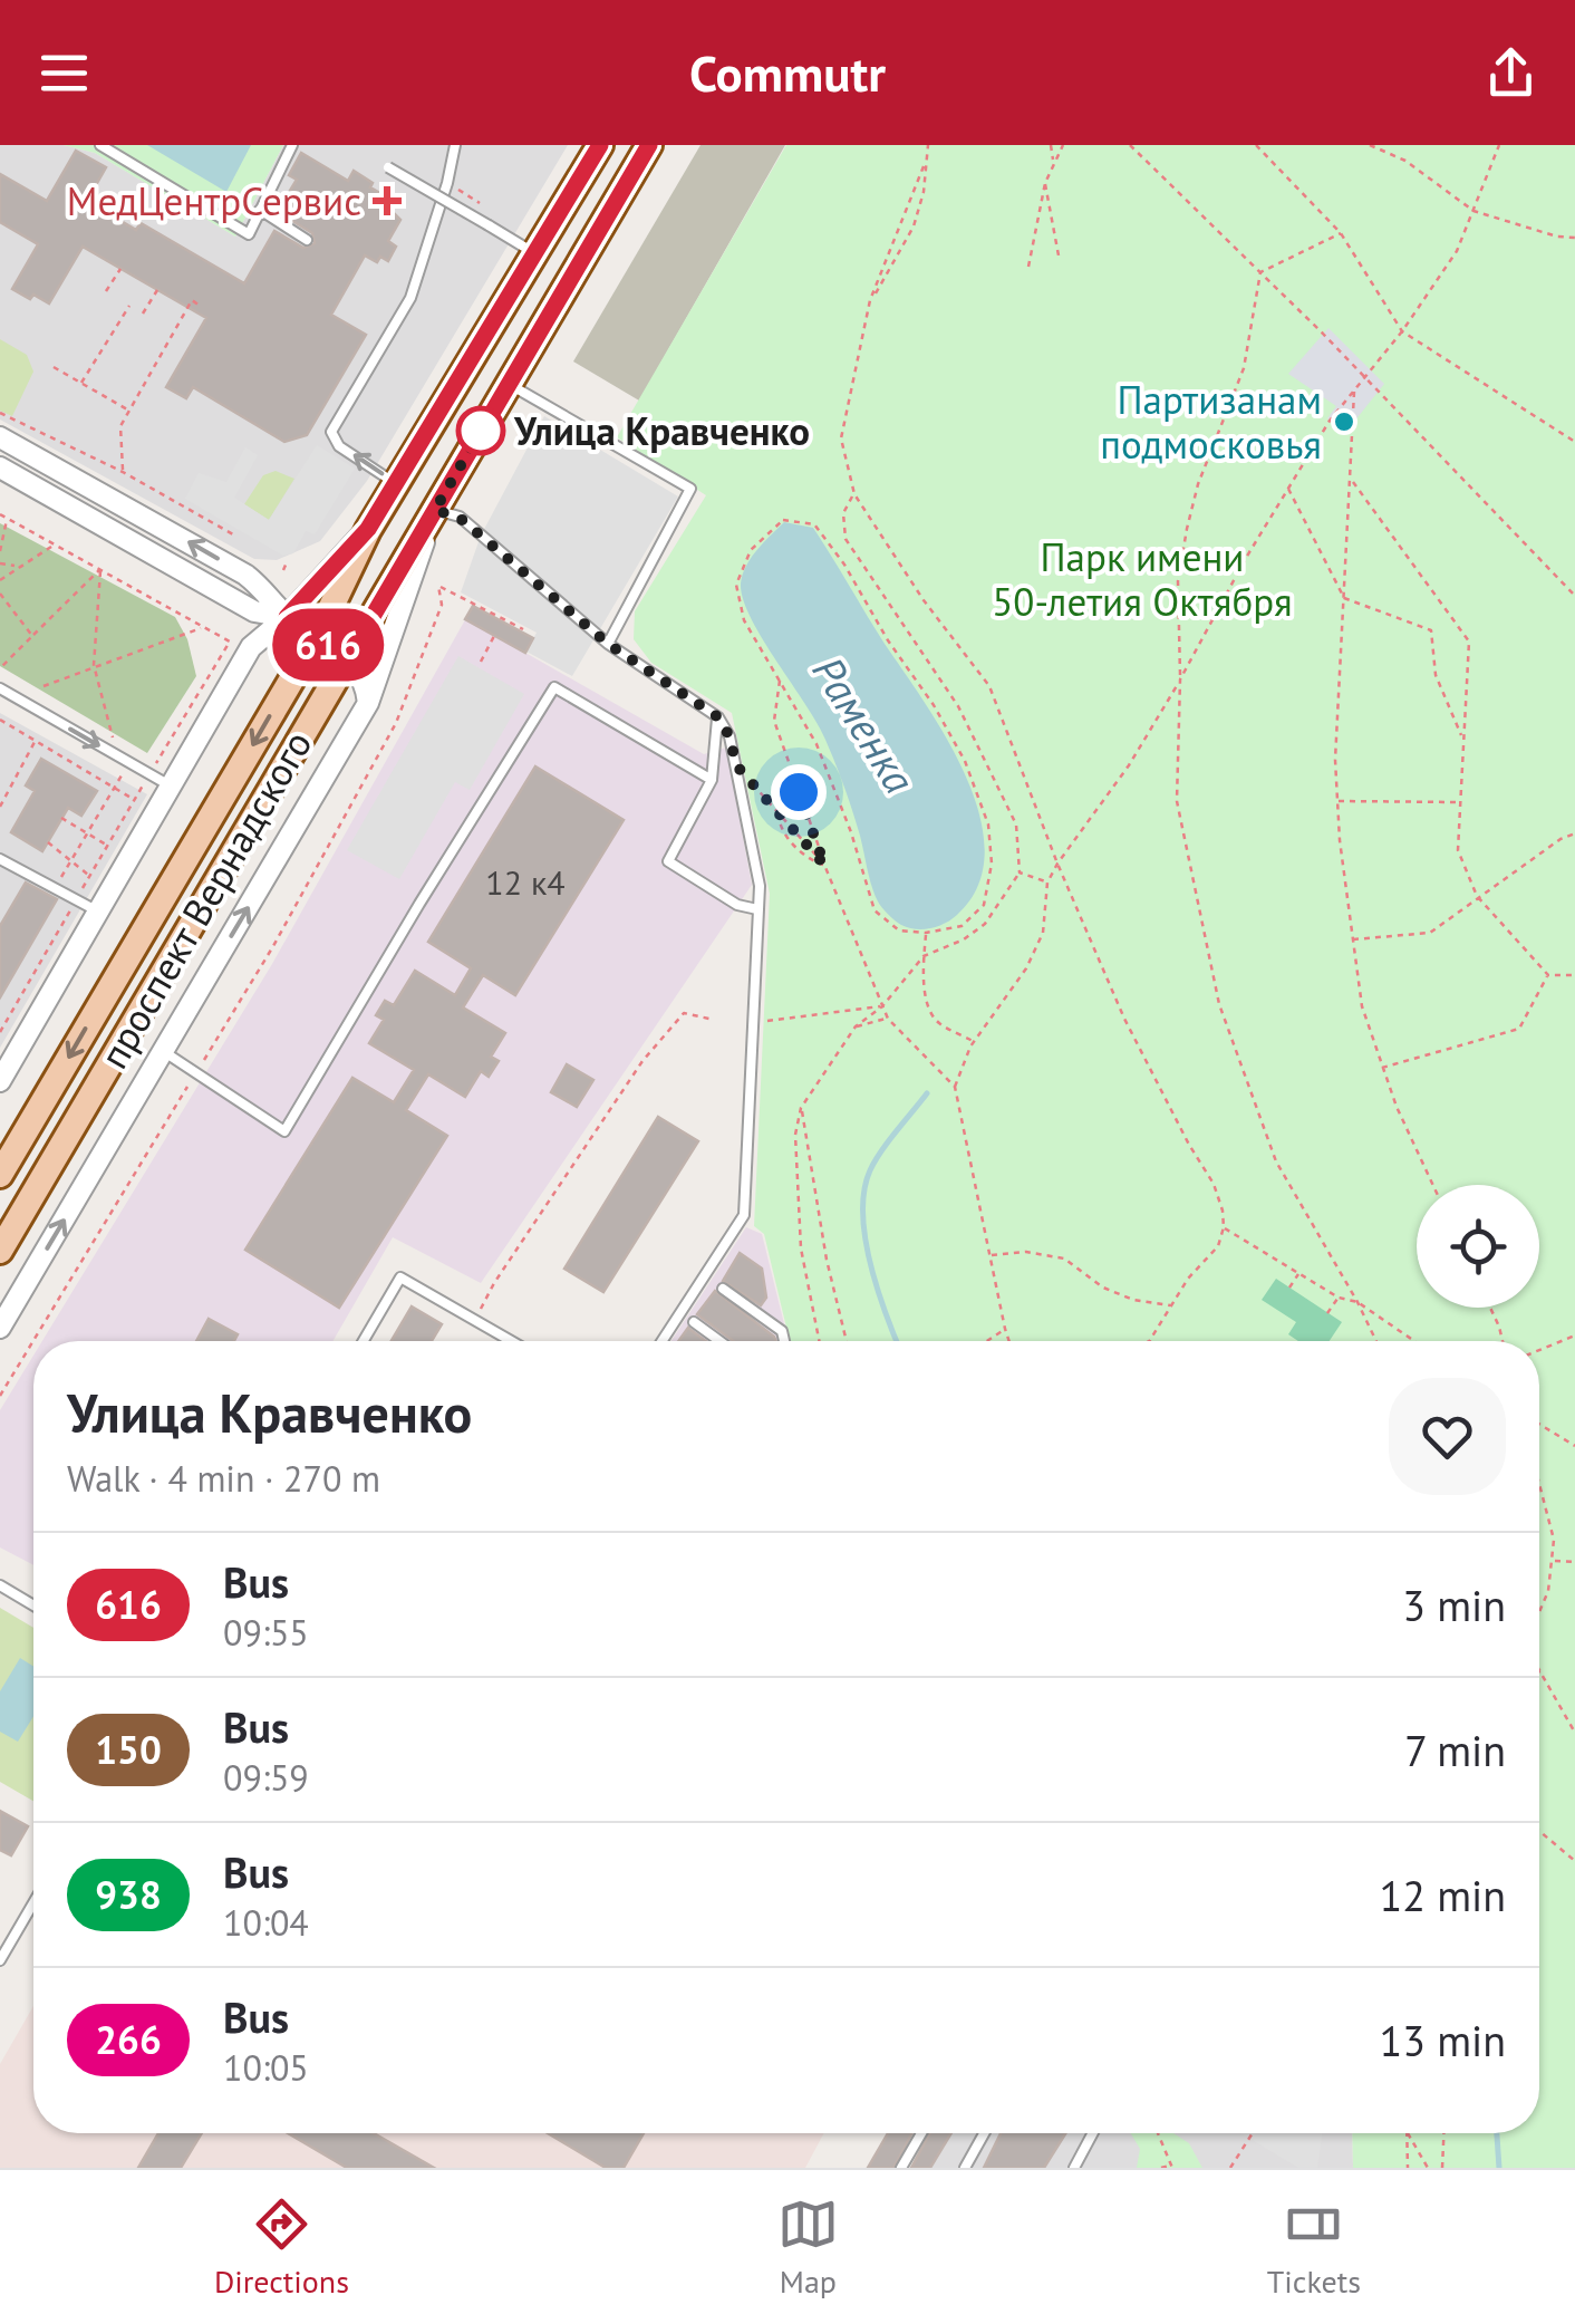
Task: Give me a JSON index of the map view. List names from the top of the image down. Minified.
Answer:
{"streets":{"main road":["проспект Вернадского"]},"water":["Раменка"],"parks":["Парк имени 50-летия Октября"],"places":{"health":["МедЦентрСервис"],"other":["Партизанам подмосковья","Улица Кравченко"]},"lines":["bus line 616"],"house_numbers":["12 к4"],"page":{"header":"Commutr","on_map":"616","heading":["Улица Кравченко","Walk · 4 min · 270 m"],"list":[{"mark":"616","name":"Bus","note":"09:55","value":"3 min"},{"mark":"150","name":"Bus","note":"09:59","value":"7 min"},{"mark":"938","name":"Bus","note":"10:04","value":"12 min"},{"mark":"266","name":"Bus","note":"10:05","value":"13 min"}],"tabs":["Directions","Map","Tickets"]}}
